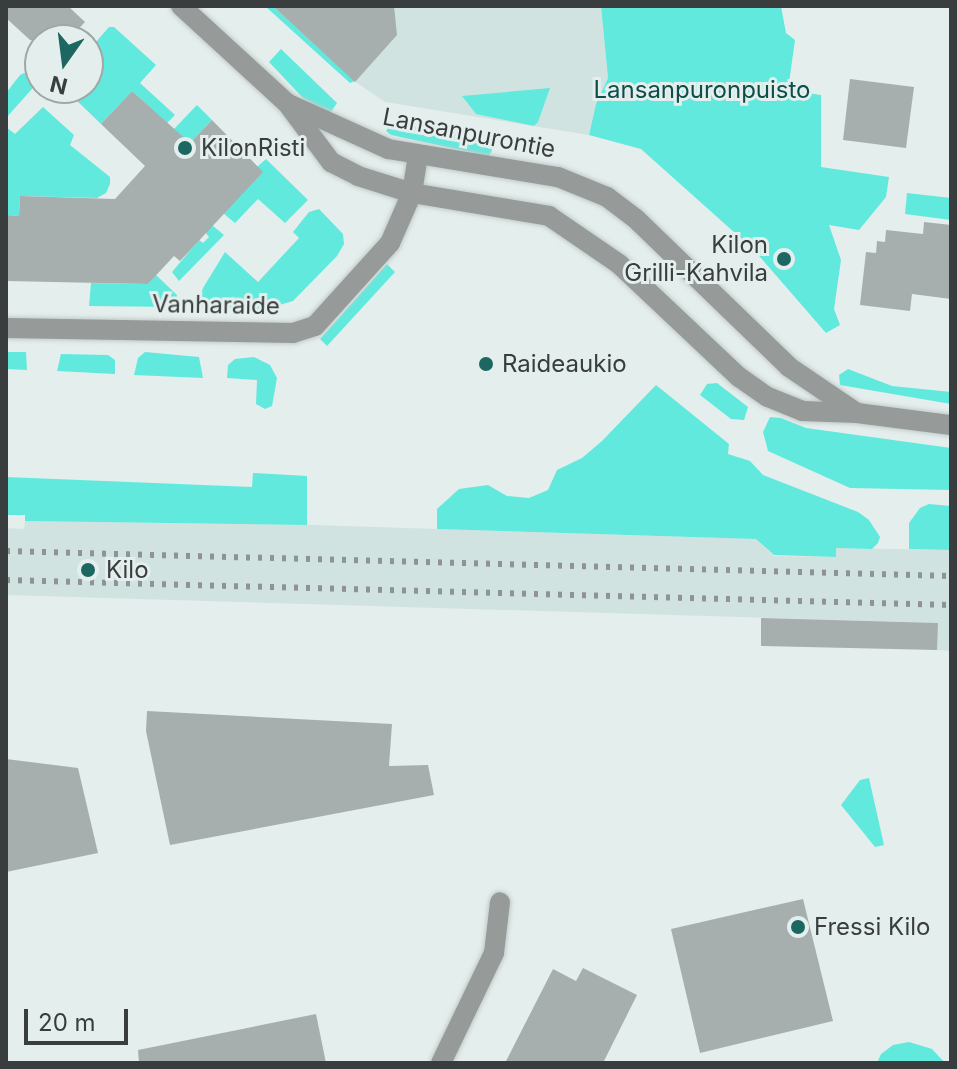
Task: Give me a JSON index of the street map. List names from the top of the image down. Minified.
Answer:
{"streets":{"street":["Lansanpurontie","Vanharaide"]},"crossings":[["Lansanpurontie","Vanharaide"]],"parks":["Lansanpuronpuisto"],"places":["KilonRisti","Kilon Grilli-Kahvila","Raideaukio","Kilo","Fressi Kilo"],"scale_bar":"20 m","north":"bottom"}
